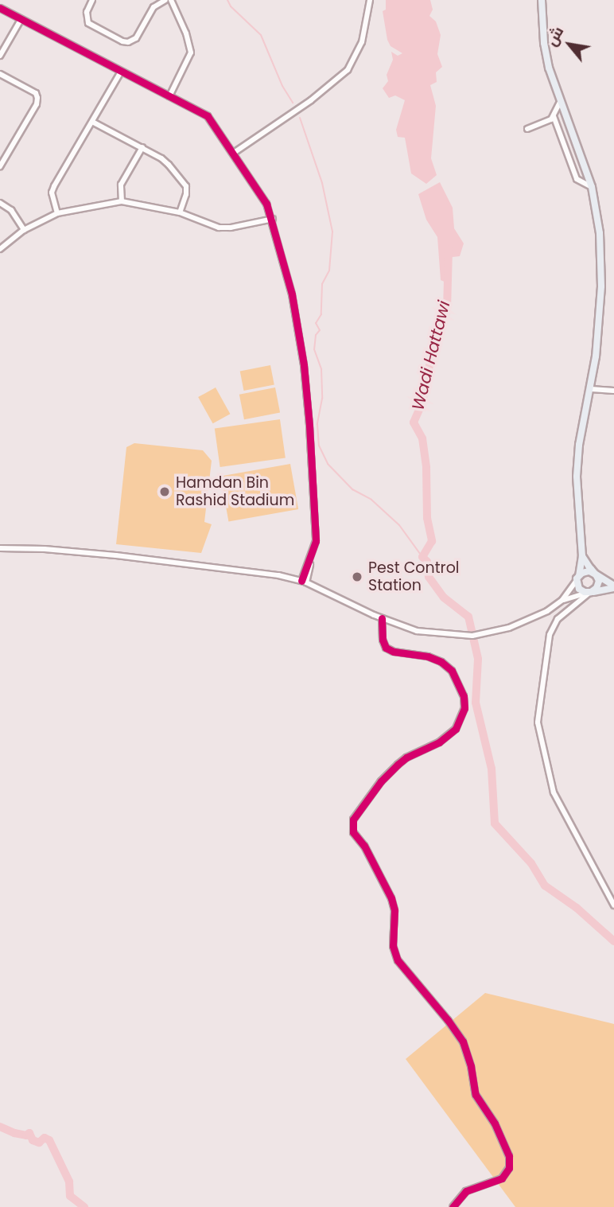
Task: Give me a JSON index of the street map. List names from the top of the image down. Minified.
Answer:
{"water":["Wadi Hattawi"],"places":["Hamdan Bin Rashid Stadium","Pest Control Station"],"north":"top left"}
